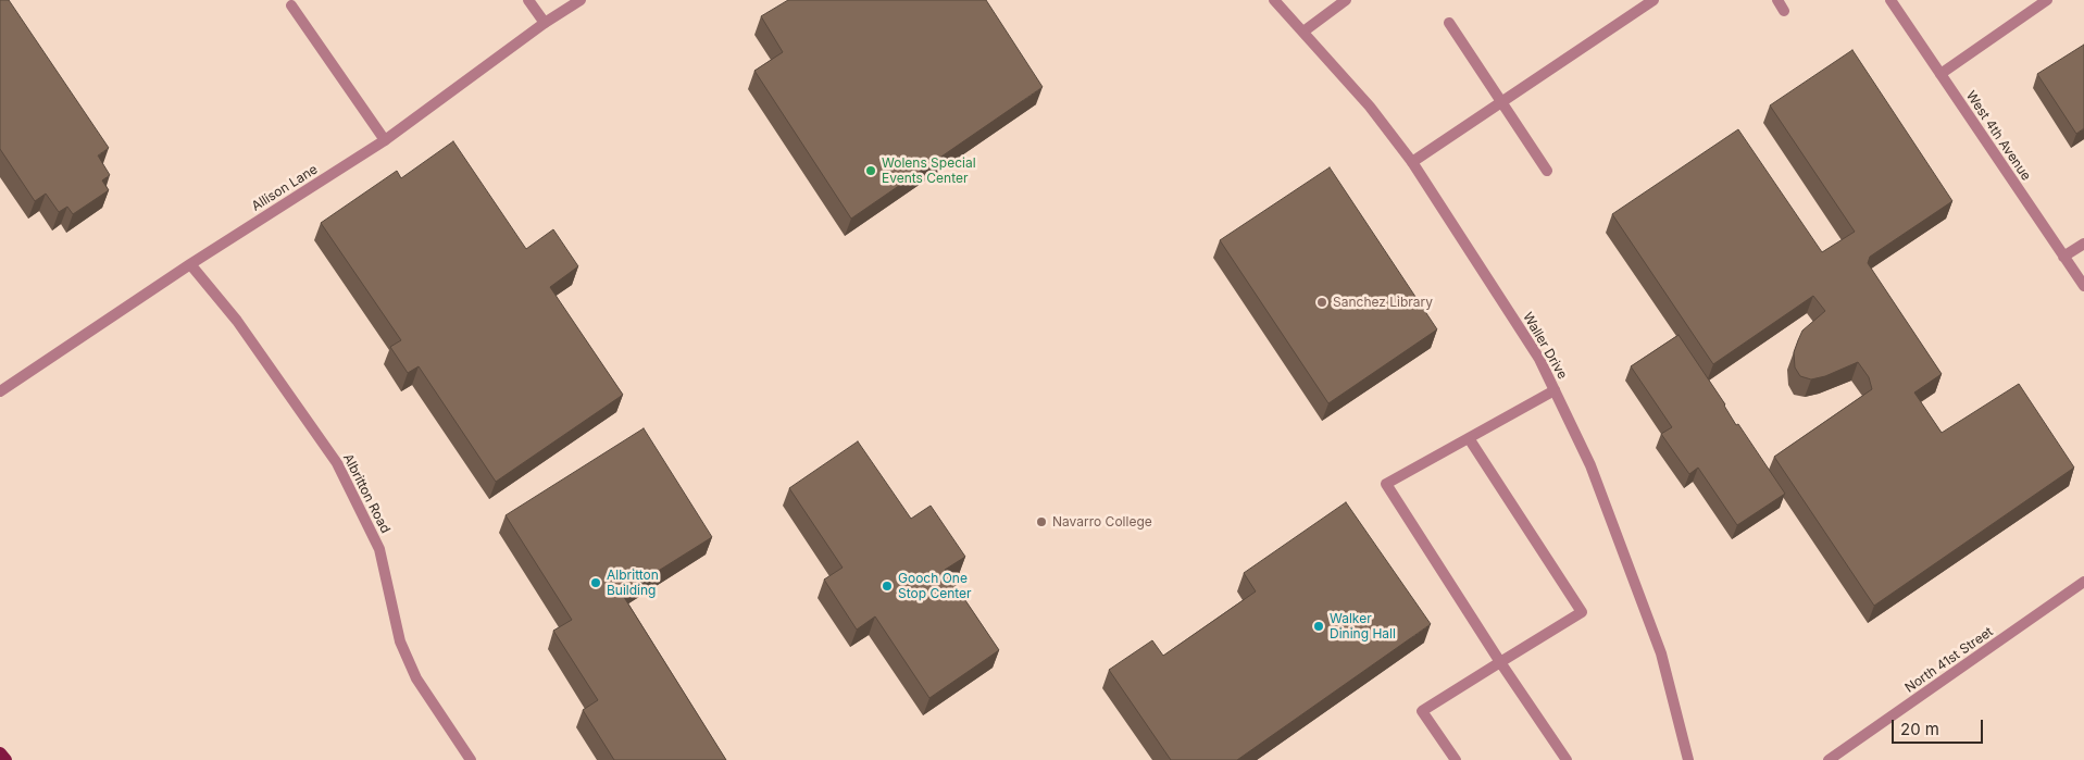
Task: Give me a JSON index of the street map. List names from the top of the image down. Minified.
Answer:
{"streets":{"street":["West 4th Avenue","Allison Lane","Waller Drive","Albritton Road","North 41st Street"]},"crossings":[["Allison Lane","Albritton Road"]],"places":["Wolens Special Events Center","Sanchez Library","Navarro College","Albritton Building","Gooch One Stop Center","Walker Dining Hall"],"scale_bar":"20 m"}
